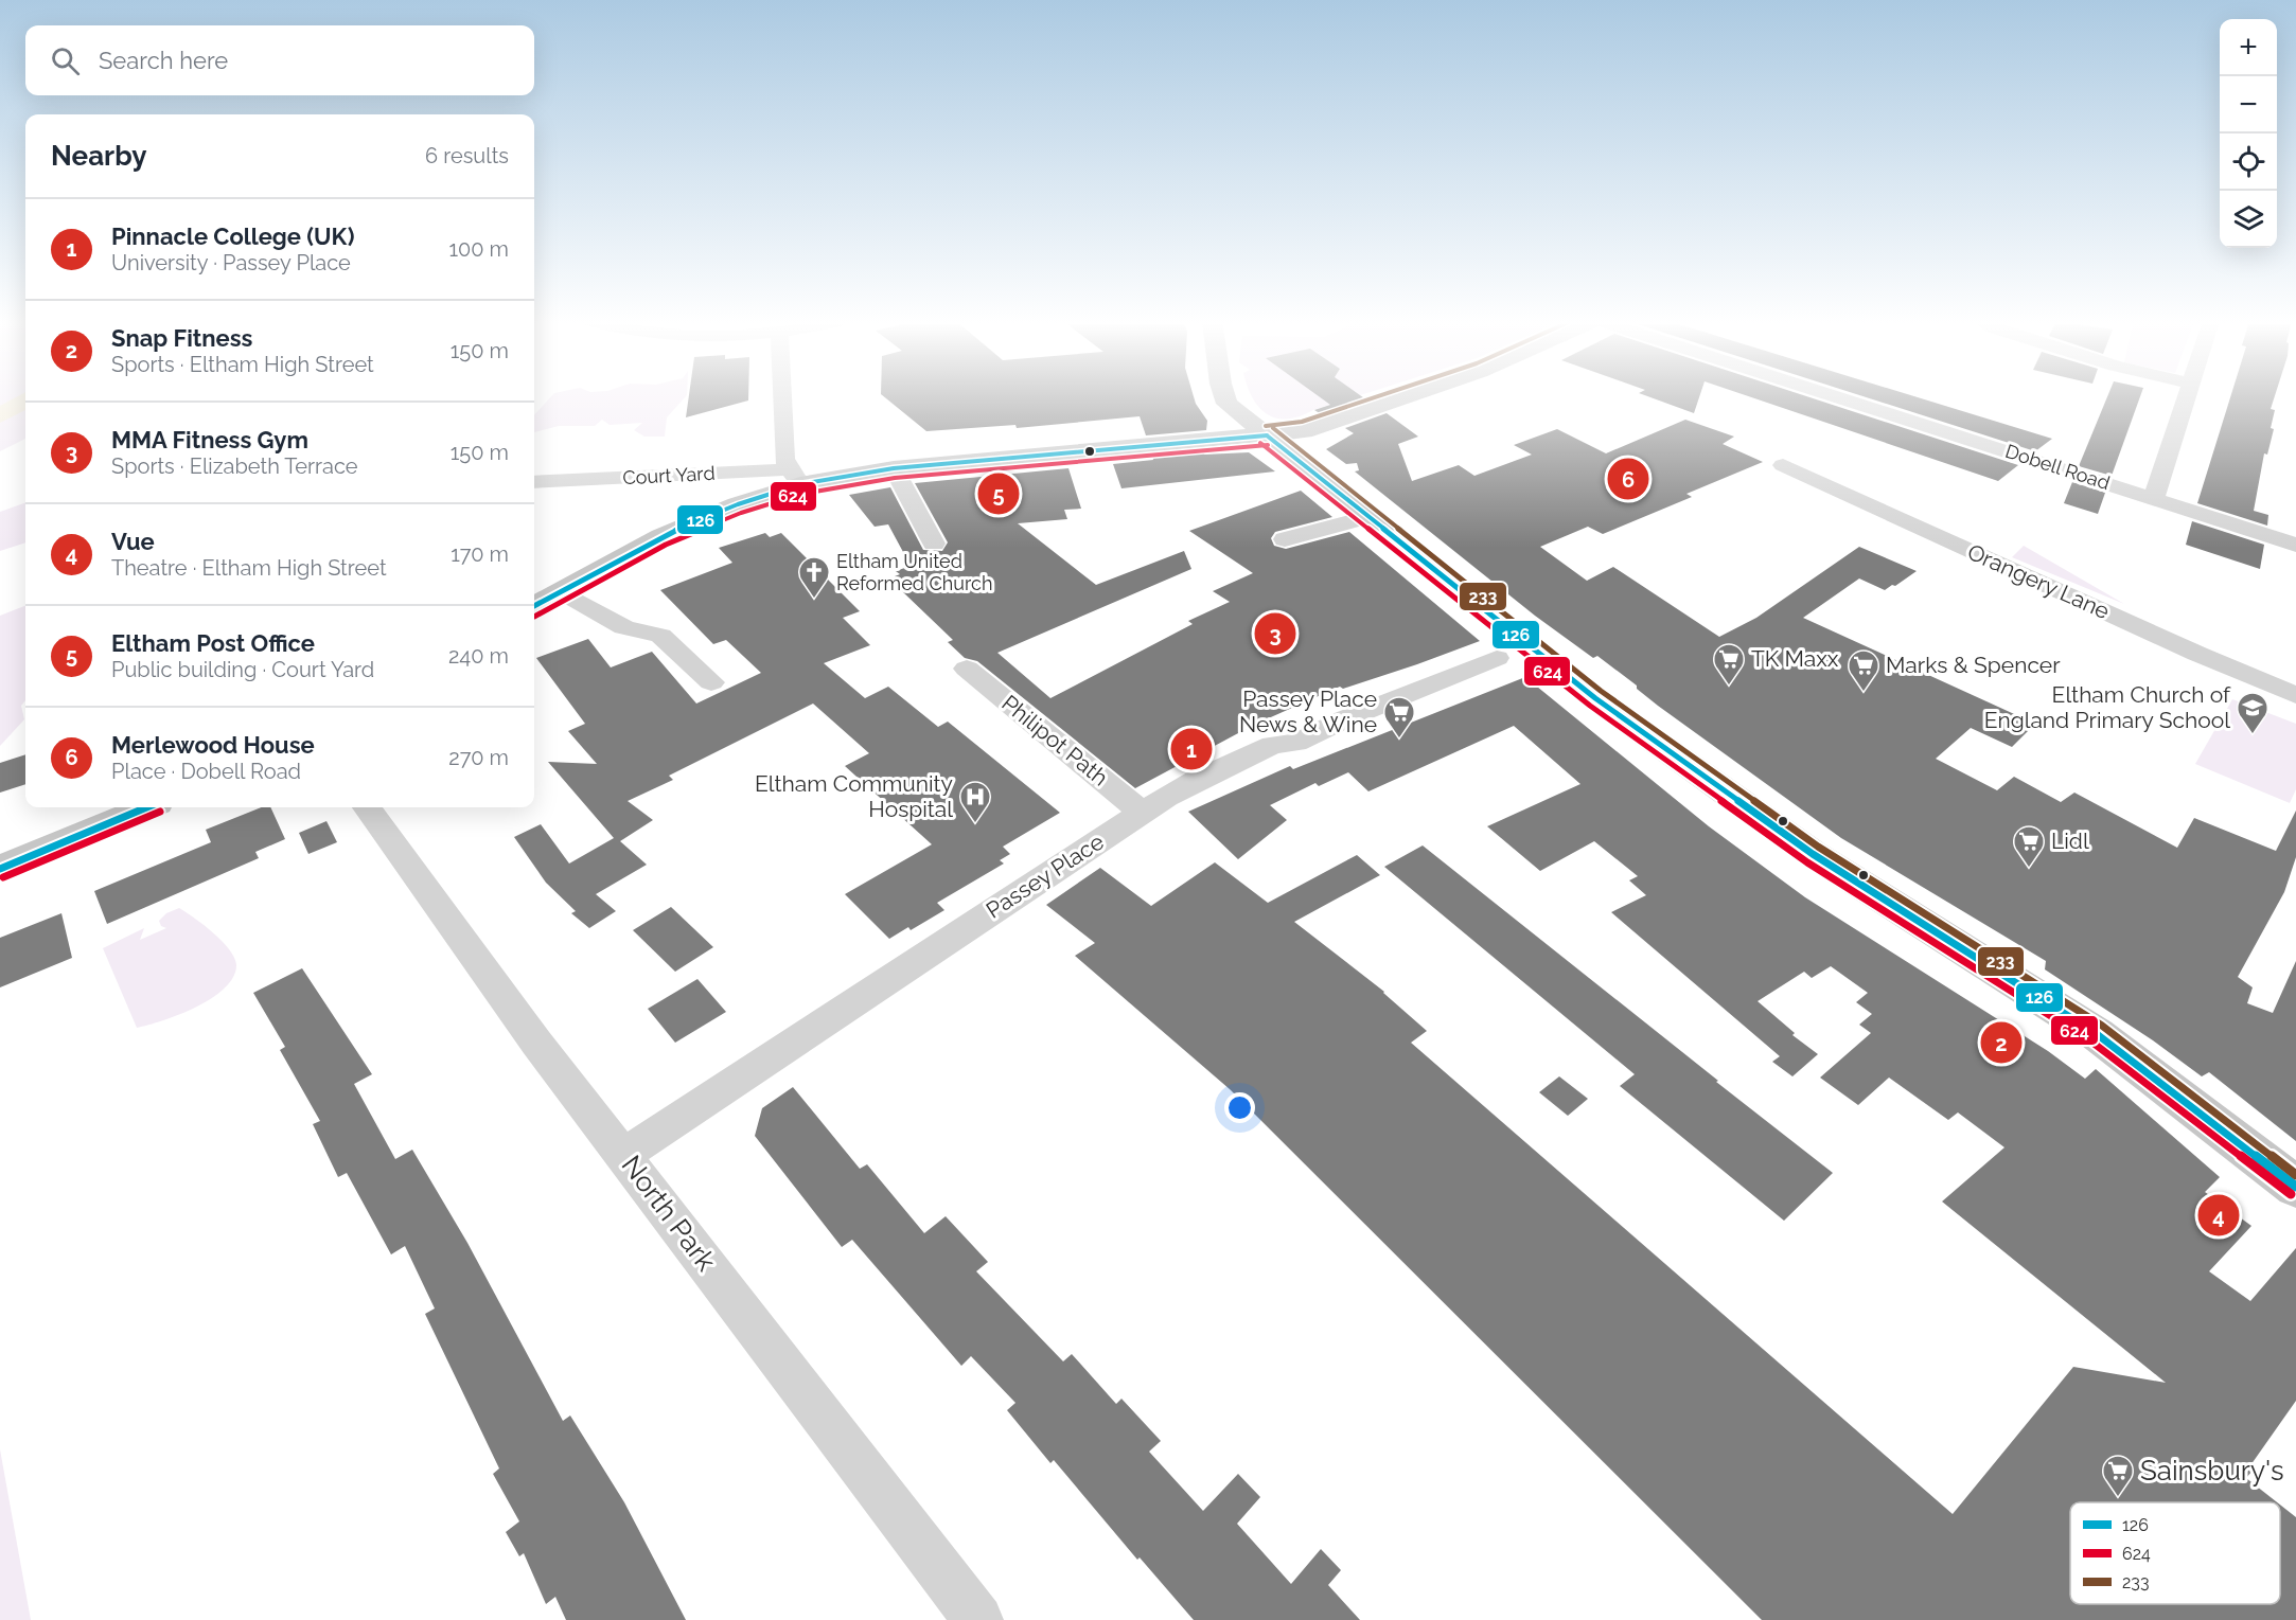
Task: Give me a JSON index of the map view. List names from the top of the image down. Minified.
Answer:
{"streets":{"main road":["Court Yard"],"street":["Dobell Road","Orangery Lane","Philipot Path","Passey Place","North Park"]},"crossings":[["Philipot Path","Passey Place"],["Passey Place","North Park"]],"places":{"church":["Eltham United Reformed Church"],"supermarket":["TK Maxx","Marks & Spencer","Passey Place News & Wine","Lidl","Sainsbury's"],"school or university":["Eltham Church of England Primary School"],"hospital":["Eltham Community Hospital"]},"lines":["transit line 233","transit line 126","transit line 624"],"legend":["126","624","233"],"page":{"map_buttons":["+","−"],"search":"Search here","heading":["Nearby","6 results"],"list":[{"mark":"1","name":"Pinnacle College (UK)","note":"University · Passey Place","value":"100 m"},{"mark":"2","name":"Snap Fitness","note":"Sports · Eltham High Street","value":"150 m"},{"mark":"3","name":"MMA Fitness Gym","note":"Sports · Elizabeth Terrace","value":"150 m"},{"mark":"4","name":"Vue","note":"Theatre · Eltham High Street","value":"170 m"},{"mark":"5","name":"Eltham Post Office","note":"Public building · Court Yard","value":"240 m"},{"mark":"6","name":"Merlewood House","note":"Place · Dobell Road","value":"270 m"}],"pins":["6","5","3","1","2","4"]}}
